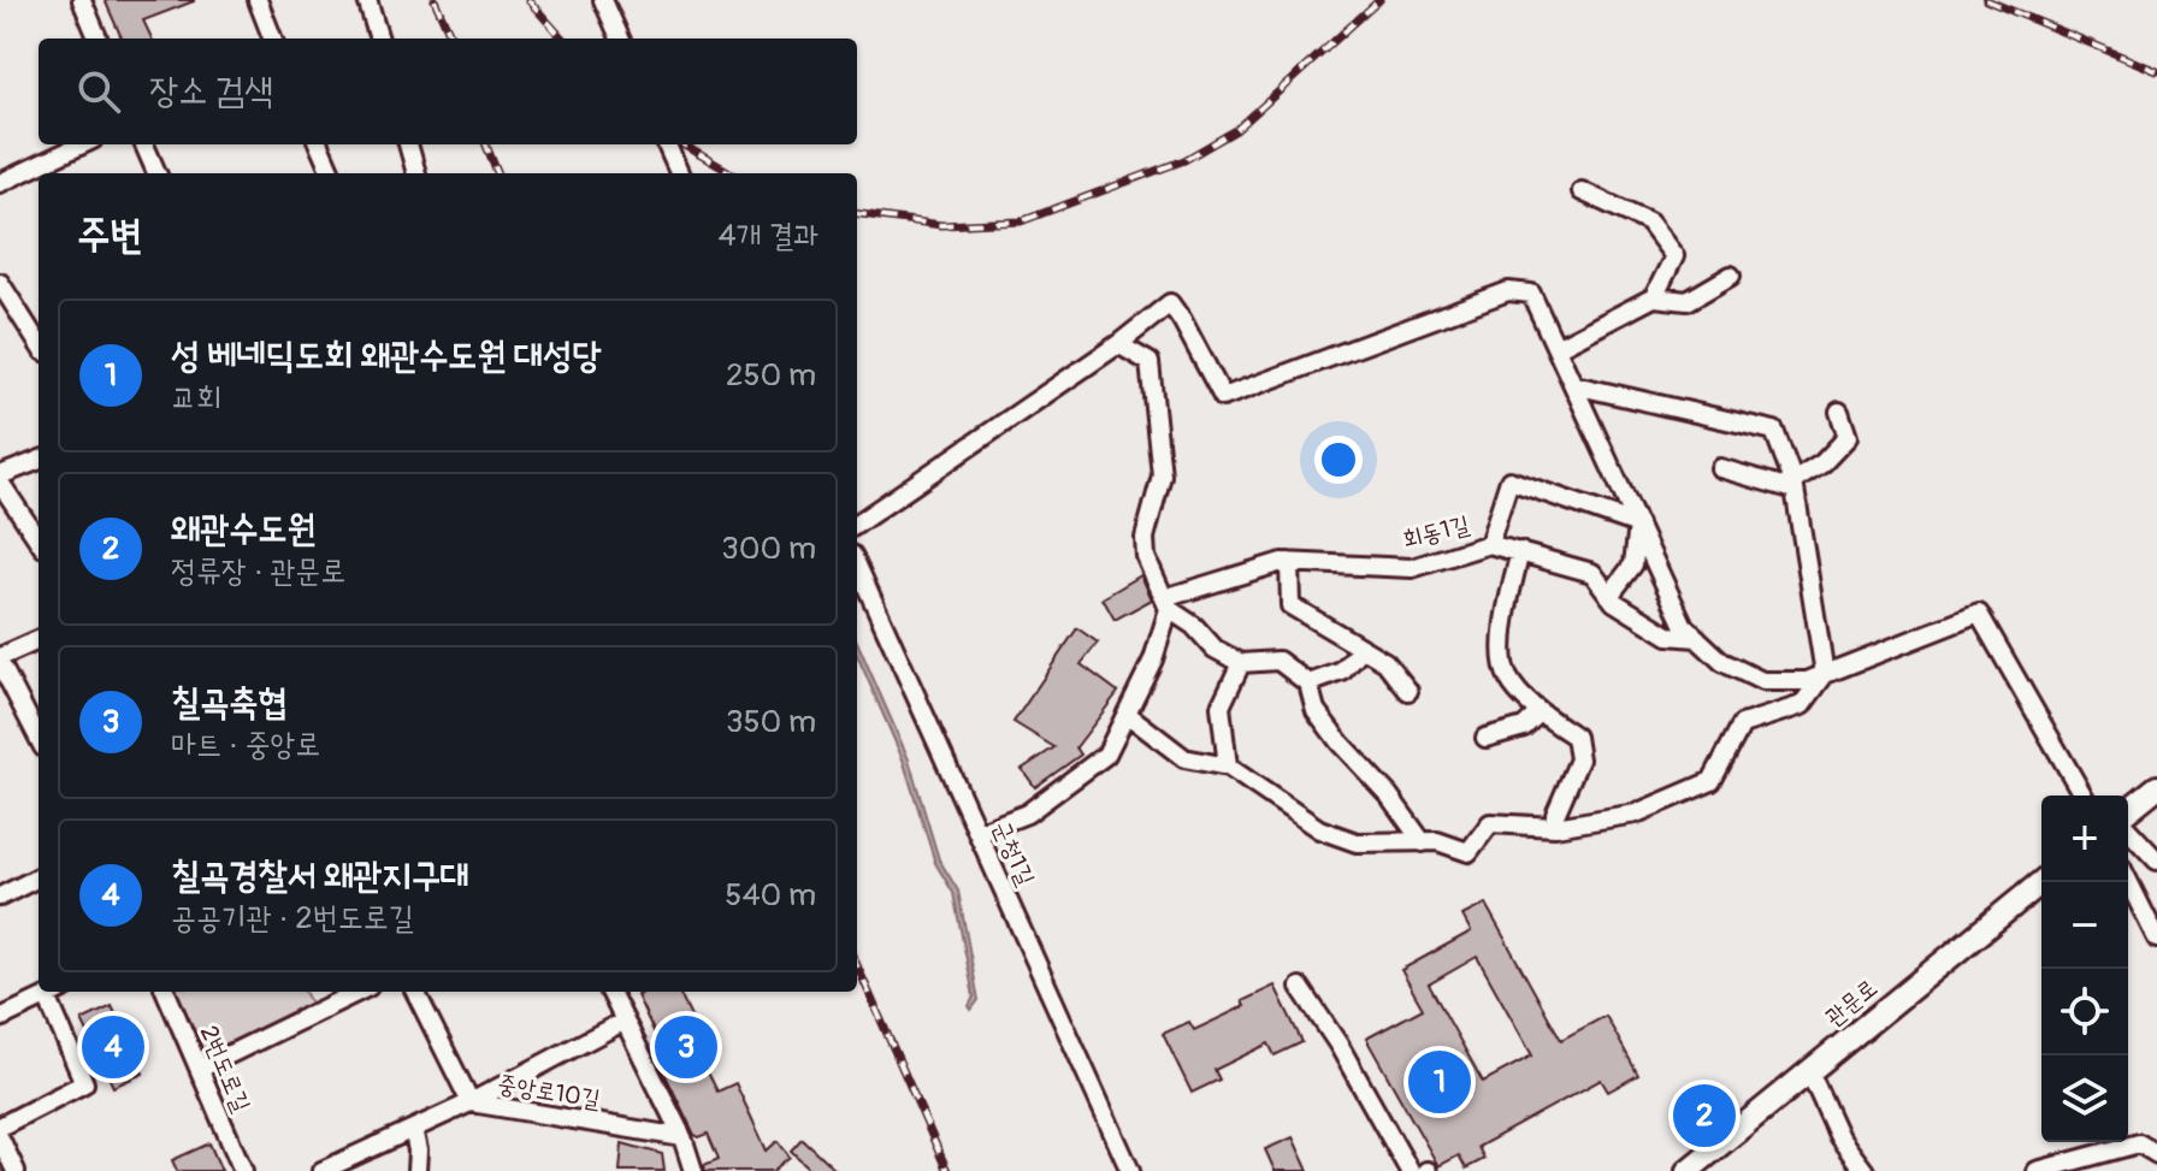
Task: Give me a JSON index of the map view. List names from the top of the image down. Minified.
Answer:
{"streets":{"main road":["관문로"],"street":["회동1길","군청1길","2번도로길","중앙로10길"]},"page":{"search":"장소 검색","heading":["주변","4개 결과"],"list":[{"mark":"1","name":"성 베네딕도회 왜관수도원 대성당","note":"교회","value":"250 m"},{"mark":"2","name":"왜관수도원","note":"정류장 · 관문로","value":"300 m"},{"mark":"3","name":"칠곡축협","note":"마트 · 중앙로","value":"350 m"},{"mark":"4","name":"칠곡경찰서 왜관지구대","note":"공공기관 · 2번도로길","value":"540 m"}],"map_buttons":["+","−"],"pins":["3","4","1","2"]}}
